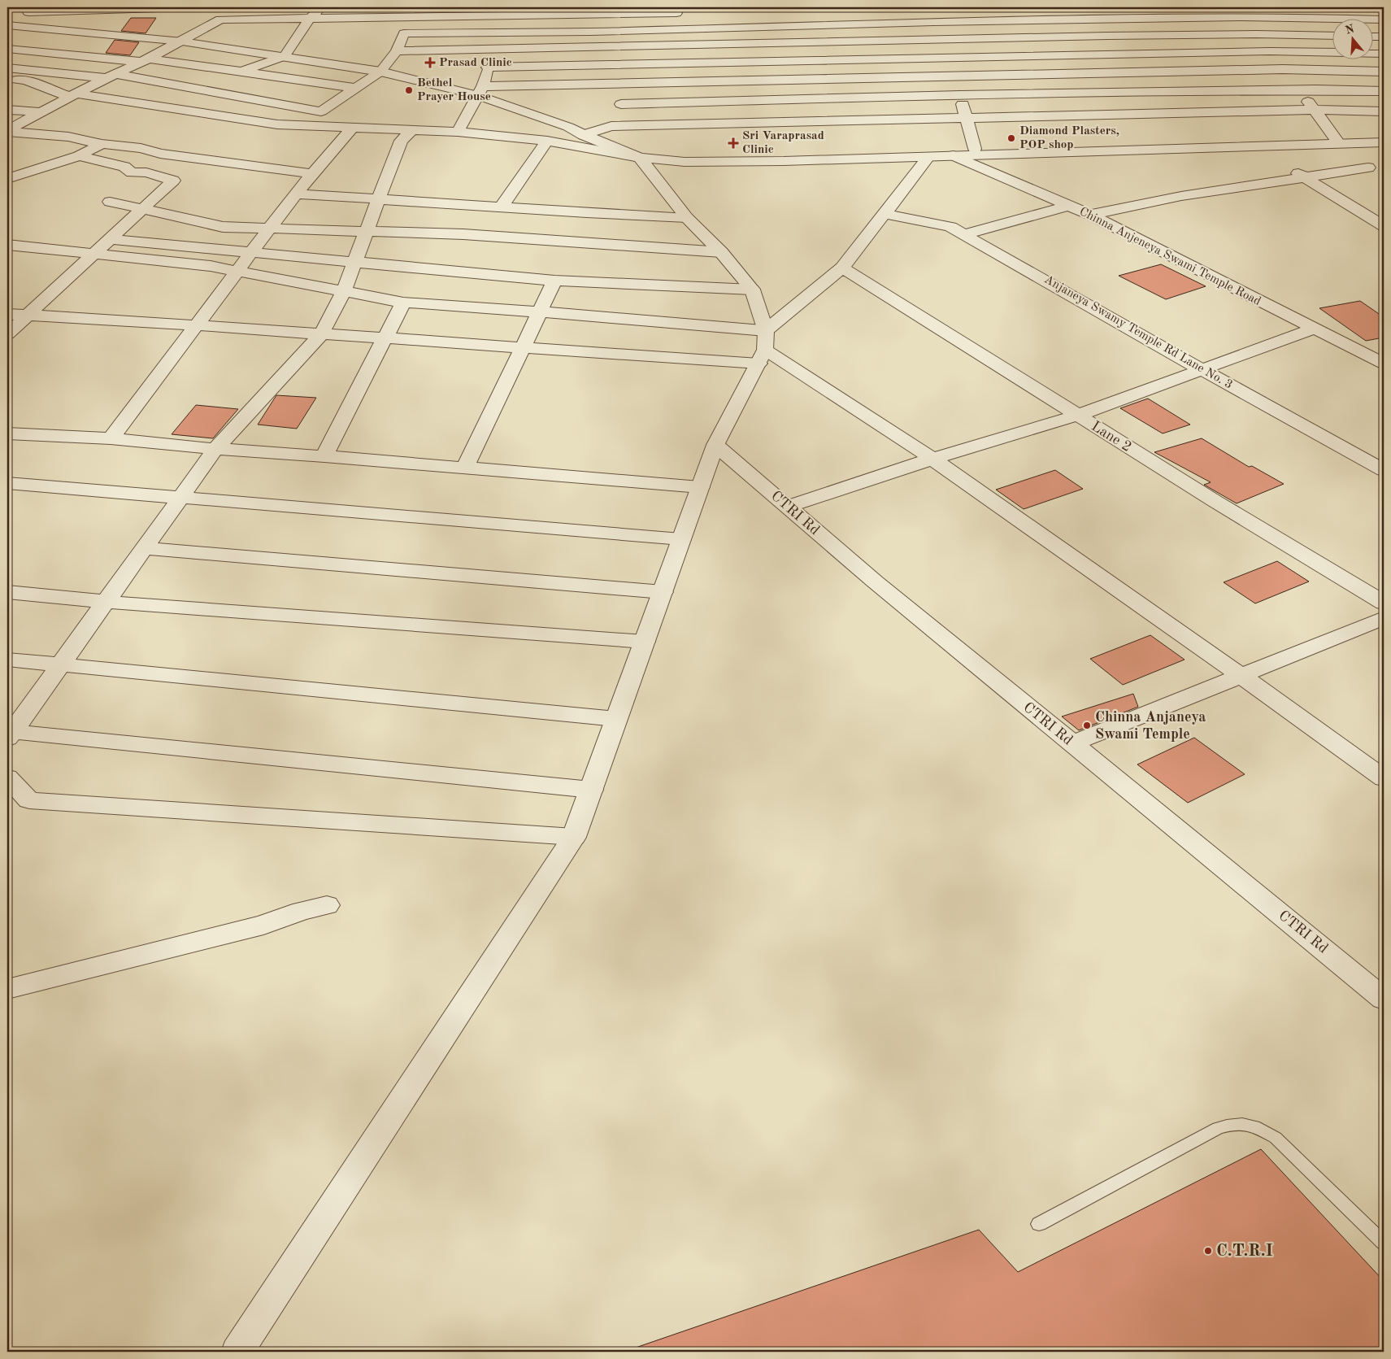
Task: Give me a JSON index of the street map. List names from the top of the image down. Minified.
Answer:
{"streets":{"street":["Chinna Anjeneya Swami Temple Road","Anjaneya Swamy Temple Rd Lane No. 3","Lane 2","CTRI Rd"]},"places":{"health":["Prasad Clinic","Sri Varaprasad Clinic"],"other":["Bethel Prayer House","Diamond Plasters, POP shop","Chinna Anjaneya Swami Temple","C.T.R.I"]},"north":"top"}
